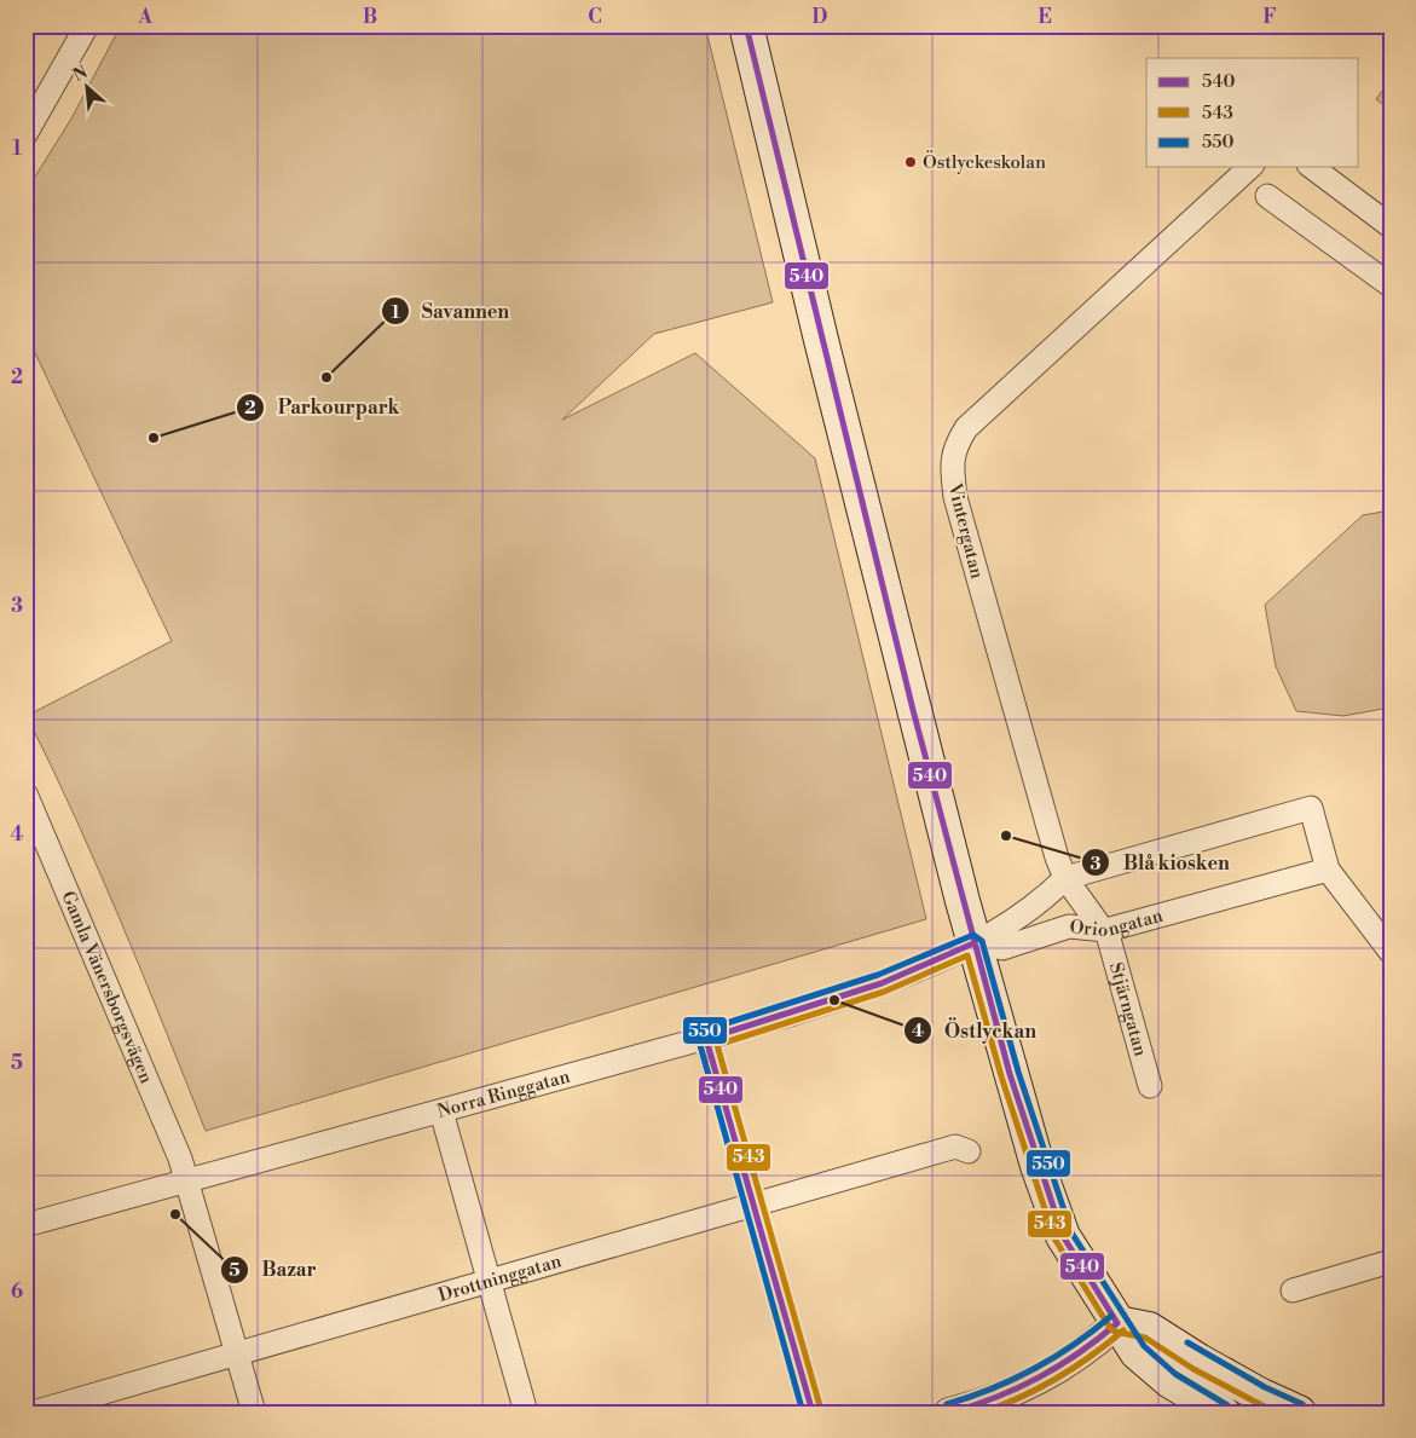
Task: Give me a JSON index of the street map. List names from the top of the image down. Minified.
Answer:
{"streets":{"street":["Vintergatan","Oriongatan","Gamla Vänersborgsvägen","Stjärngatan","Norra Ringgatan","Drottninggatan"]},"crossings":[["Vintergatan","Oriongatan"],["Vintergatan","Stjärngatan"],["Oriongatan","Stjärngatan"],["Oriongatan","Norra Ringgatan"],["Gamla Vänersborgsvägen","Norra Ringgatan"],["Gamla Vänersborgsvägen","Drottninggatan"]],"places":["Östlyckeskolan","Savannen","Parkourpark","Blå kiosken","Östlyckan","Bazar"],"lines":["transit line 540","transit line 550","transit line 543"],"legend":["540","543","550"],"north":"top left","grid":{"columns":["A","B","C","D","E","F"],"rows":["1","2","3","4","5","6"]}}
